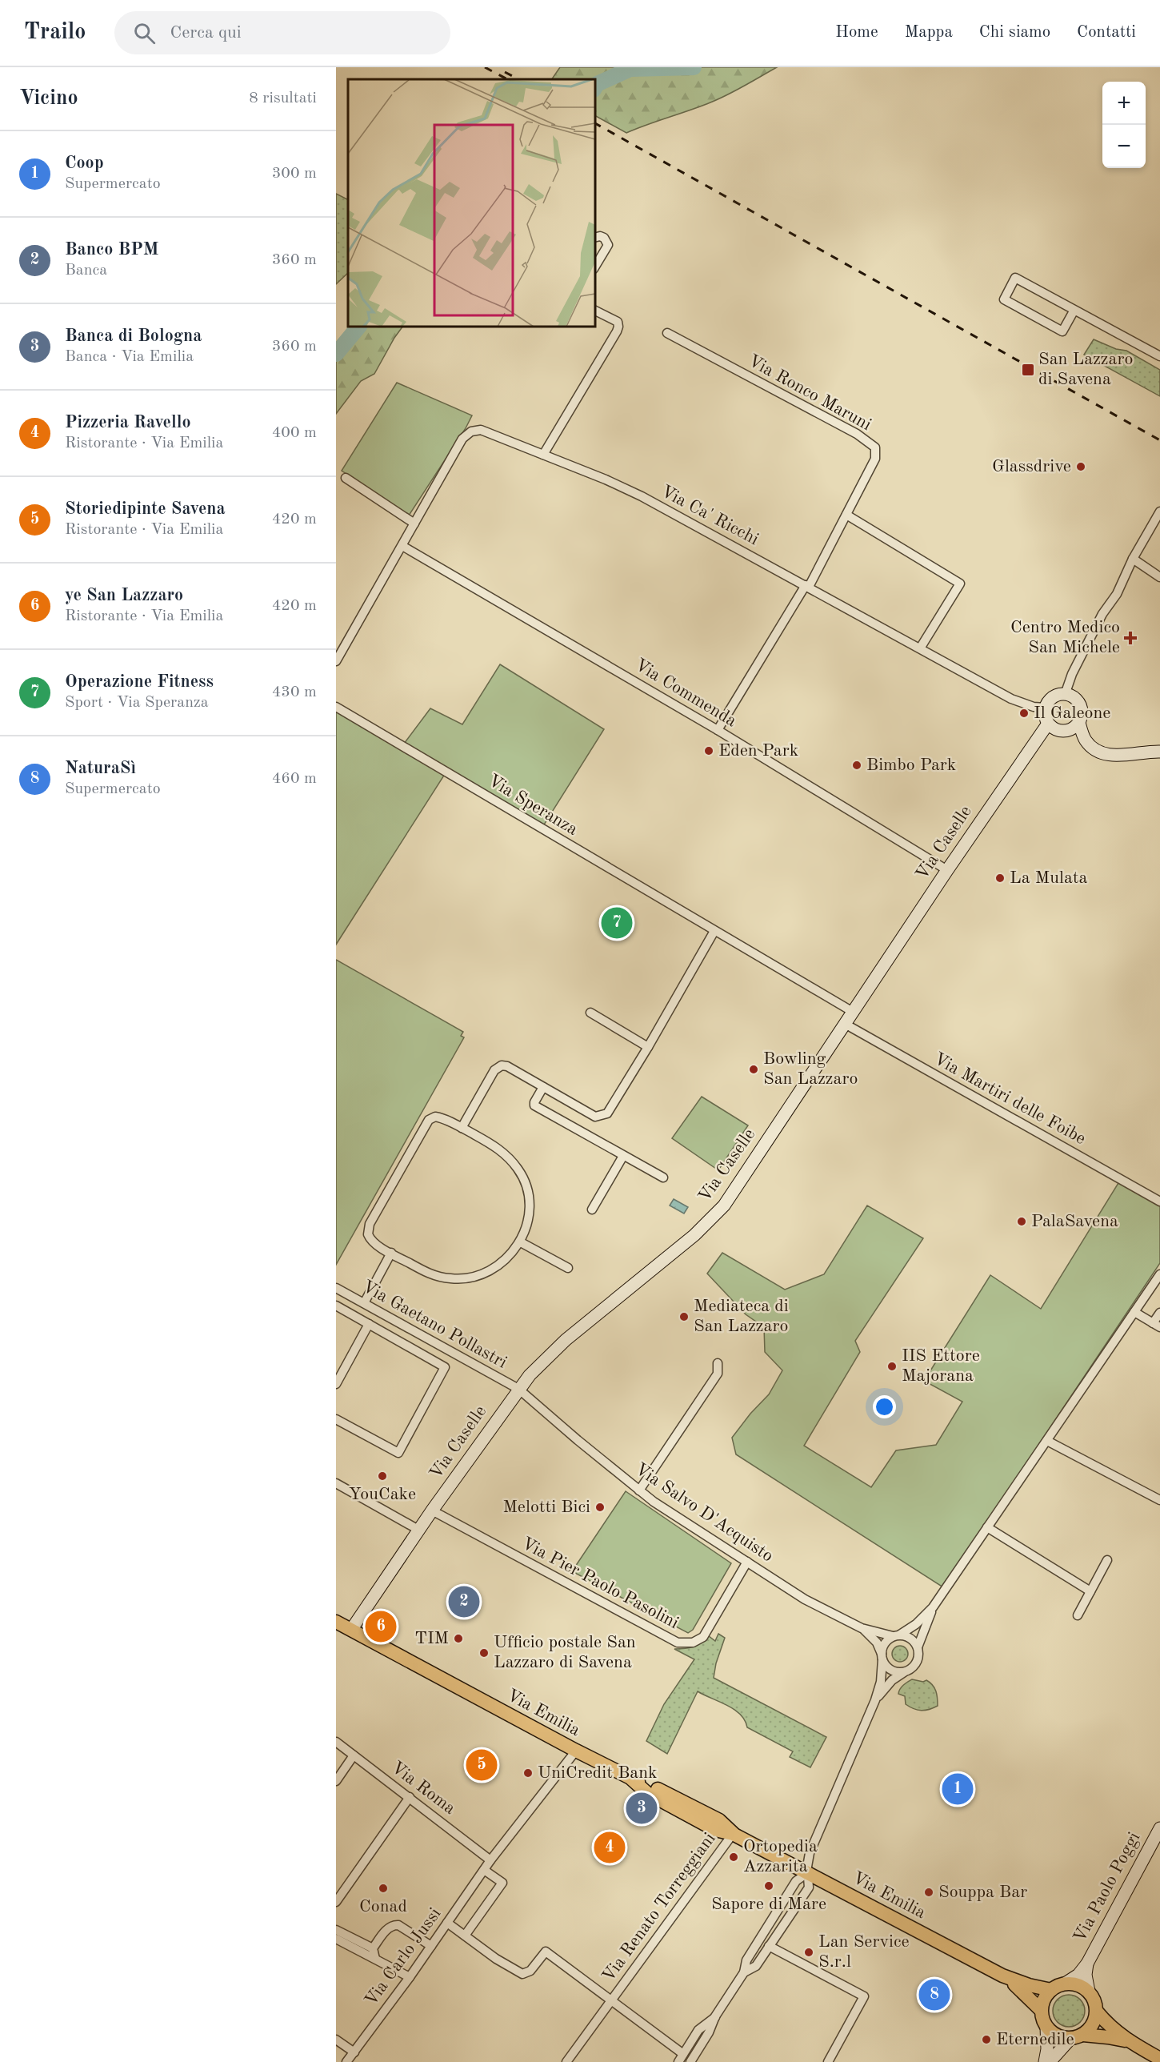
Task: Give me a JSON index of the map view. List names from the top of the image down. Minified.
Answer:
{"streets":{"main road":["Via Emilia"],"street":["Via Ronco Maruni","Via Ca' Ricchi","Via Commenda","Via Speranza","Via Caselle","Via Martiri delle Foibe","Via Gaetano Pollastri","Via Salvo D'Acquisto","Via Pier Paolo Pasolini","Via Roma","Via Paolo Poggi","Via Renato Torreggiani","Via Carlo Jussi"]},"crossings":[["Via Ronco Maruni","Via Ca' Ricchi"],["Via Ronco Maruni","Via Commenda"],["Via Ca' Ricchi","Via Caselle"],["Via Commenda","Via Caselle"],["Via Speranza","Via Caselle"],["Via Caselle","Via Martiri delle Foibe"],["Via Caselle","Via Gaetano Pollastri"],["Via Caselle","Via Salvo D'Acquisto"],["Via Caselle","Via Pier Paolo Pasolini"],["Via Caselle","Via Emilia"],["Via Gaetano Pollastri","Via Salvo D'Acquisto"],["Via Salvo D'Acquisto","Via Pier Paolo Pasolini"],["Via Emilia","Via Paolo Poggi"],["Via Emilia","Via Renato Torreggiani"],["Via Emilia","Via Carlo Jussi"],["Via Roma","Via Carlo Jussi"],["Via Renato Torreggiani","Via Carlo Jussi"]],"places":{"transit":["San Lazzaro di Savena"],"other":["Glassdrive","Il Galeone","Eden Park","Bimbo Park","La Mulata","Bowling San Lazzaro","PalaSavena","Mediateca di San Lazzaro","IIS Ettore Majorana","YouCake","Melotti Bici","TIM","Ufficio postale San Lazzaro di Savena","UniCredit Bank","Ortopedia Azzarita","Sapore di Mare","Conad","Souppa Bar","Lan Service S.r.l","Eternedile"],"health":["Centro Medico San Michele"]},"page":{"header":"Trailo","search":"Cerca qui","nav":["Home","Mappa","Chi siamo","Contatti"],"heading":["Vicino","8 risultati"],"map_buttons":["+","−"],"list":[{"mark":"1","name":"Coop","note":"Supermercato","value":"300 m"},{"mark":"2","name":"Banco BPM","note":"Banca","value":"360 m"},{"mark":"3","name":"Banca di Bologna","note":"Banca · Via Emilia","value":"360 m"},{"mark":"4","name":"Pizzeria Ravello","note":"Ristorante · Via Emilia","value":"400 m"},{"mark":"5","name":"Storiedipinte Savena","note":"Ristorante · Via Emilia","value":"420 m"},{"mark":"6","name":"ye San Lazzaro","note":"Ristorante · Via Emilia","value":"420 m"},{"mark":"7","name":"Operazione Fitness","note":"Sport · Via Speranza","value":"430 m"},{"mark":"8","name":"NaturaSì","note":"Supermercato","value":"460 m"}],"pins":["7","2","6","5","1","3","4","8"]}}
